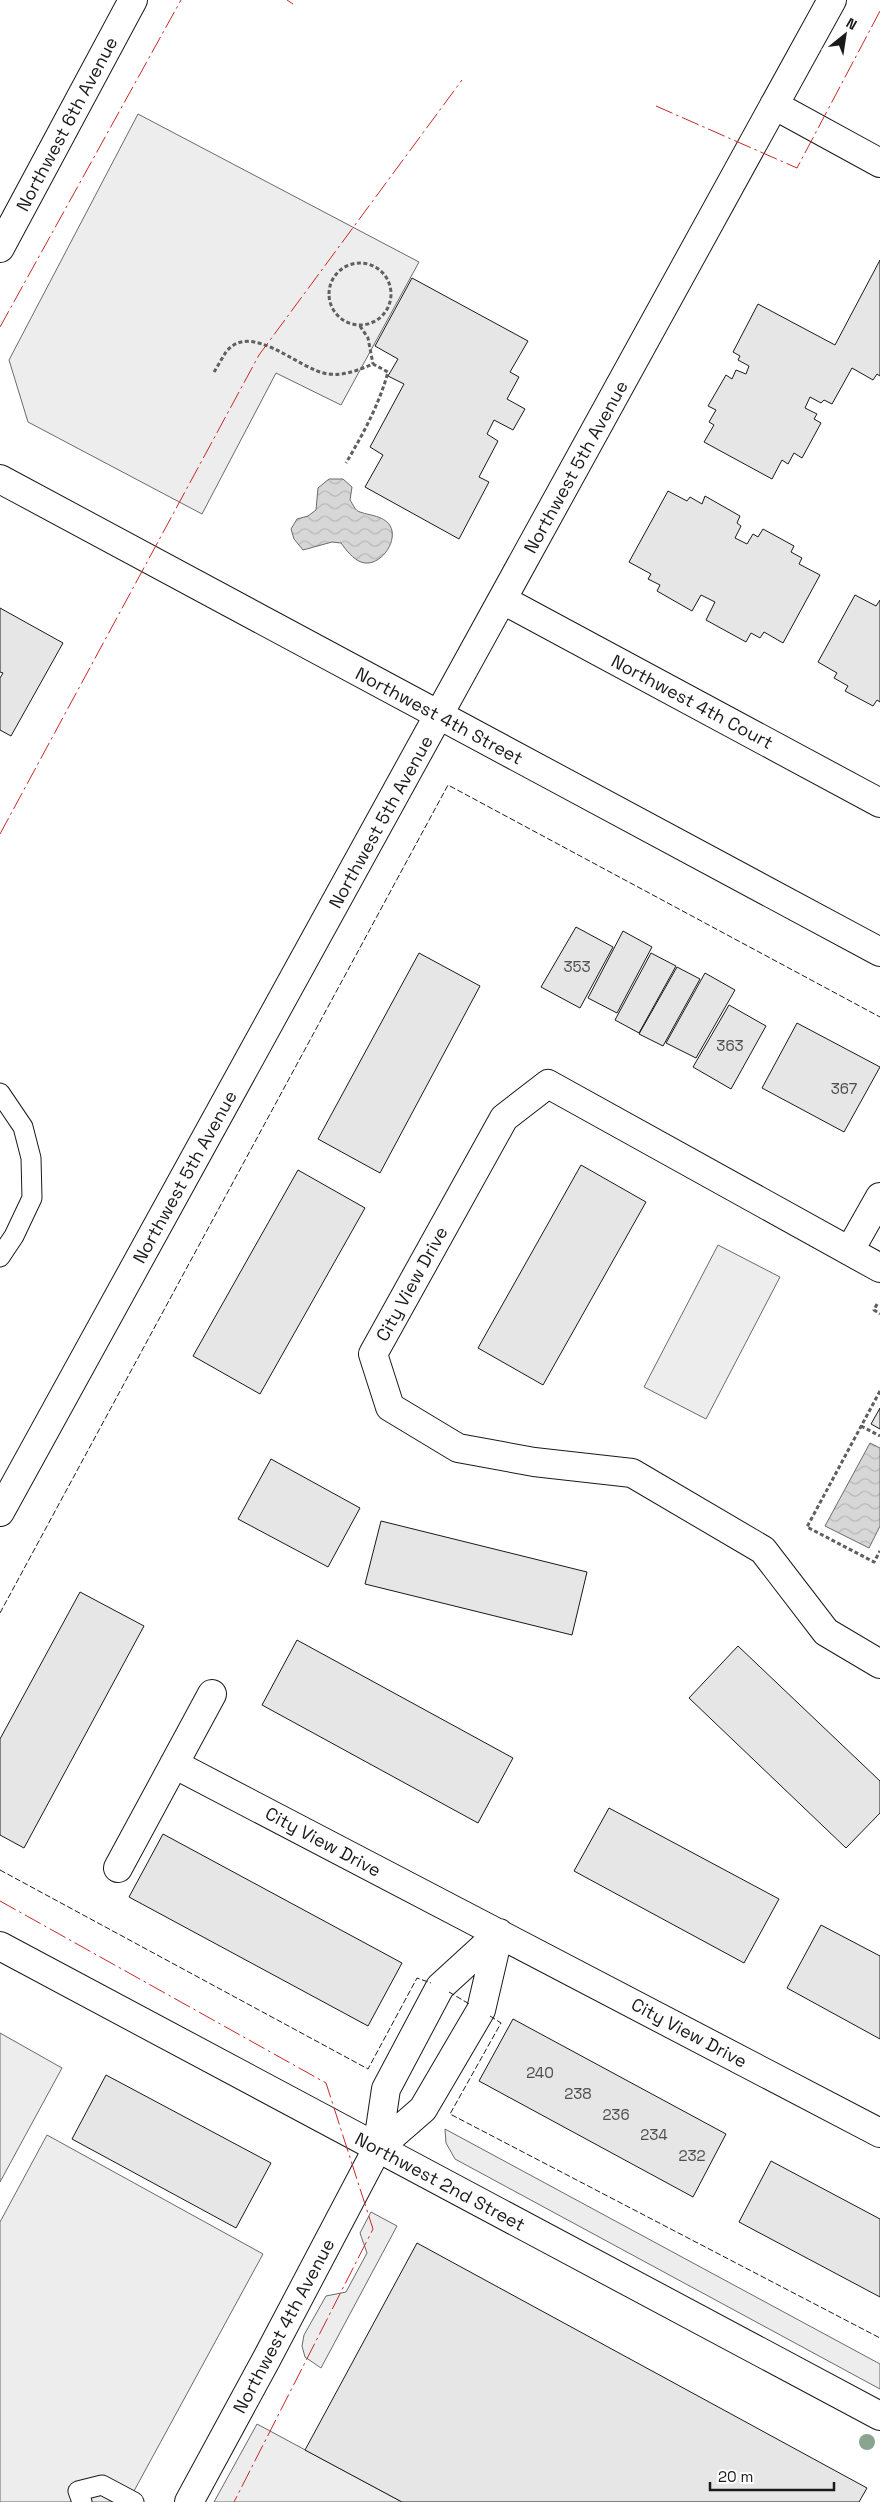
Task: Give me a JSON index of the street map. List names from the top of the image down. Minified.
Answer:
{"streets":{"street":["Northwest 6th Avenue","Northwest 5th Avenue","Northwest 4th Court","Northwest 4th Street","City View Drive","Northwest 2nd Street","Northwest 4th Avenue"]},"crossings":[["Northwest 5th Avenue","Northwest 4th Court"],["Northwest 5th Avenue","Northwest 4th Street"],["Northwest 2nd Street","Northwest 4th Avenue"]],"house_numbers":["353","363","367","240","238","236","234","232"],"scale_bar":"20 m","north":"top right"}
